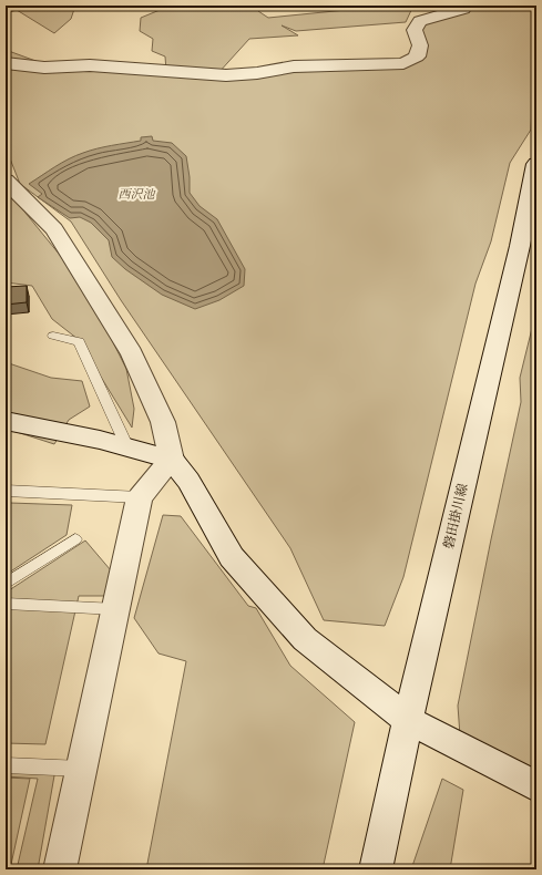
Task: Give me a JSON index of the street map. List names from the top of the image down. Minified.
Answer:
{"streets":{"street":["磐田掛川線"]},"water":["西沢池"]}
